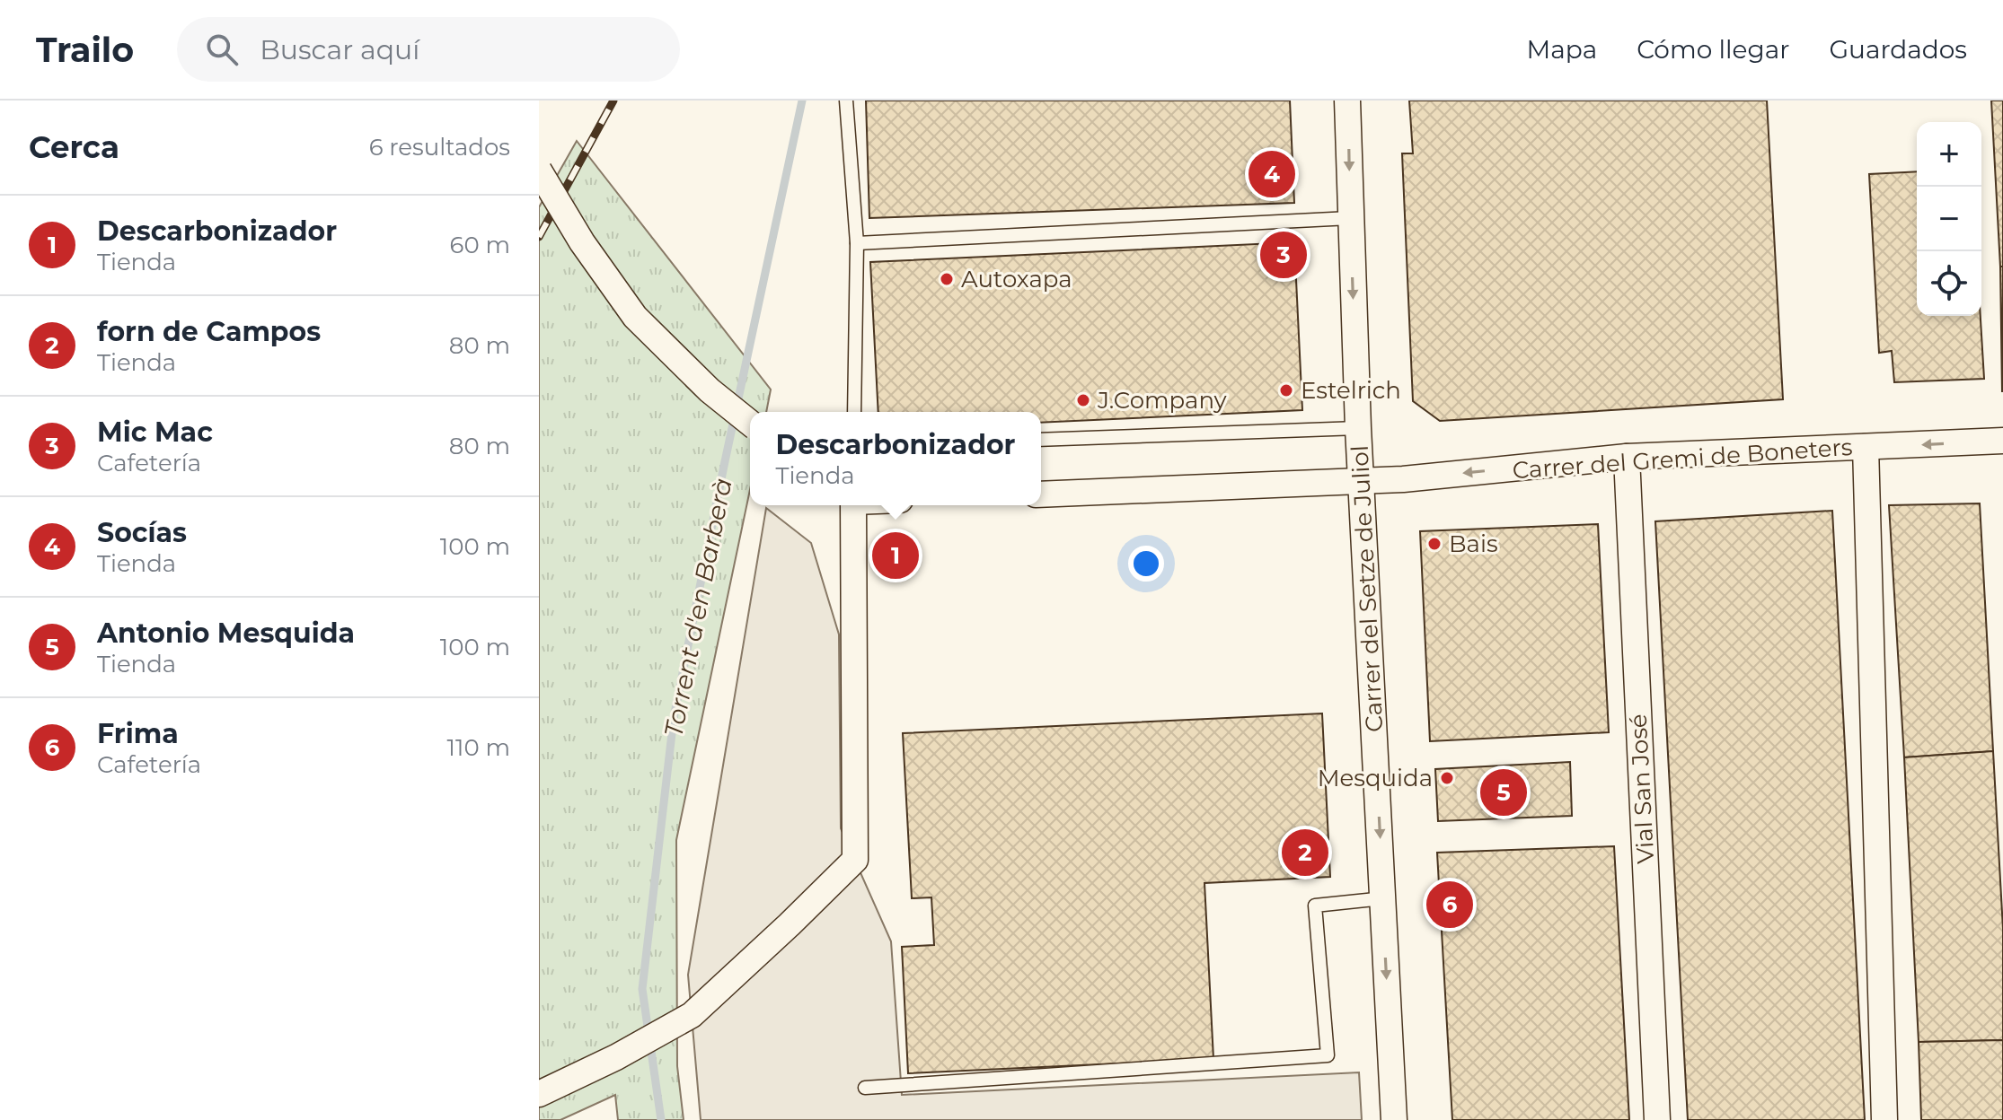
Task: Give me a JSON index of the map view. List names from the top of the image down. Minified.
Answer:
{"streets":{"street":["Carrer del Gremi de Boneters","Carrer del Setze de Juliol","Vial San José"]},"crossings":[["Carrer del Gremi de Boneters","Carrer del Setze de Juliol"],["Carrer del Gremi de Boneters","Vial San José"]],"one_way":["Carrer del Gremi de Boneters","Carrer del Setze de Juliol"],"water":["Torrent d'en Barberà"],"places":["Autoxapa","Estelrich","J.Company","Bais","Mesquida"],"page":{"header":"Trailo","search":"Buscar aquí","nav":["Mapa","Cómo llegar","Guardados"],"heading":["Cerca","6 resultados"],"map_buttons":["+","−"],"pins":["4","3","1","5","2","6"],"list":[{"mark":"1","name":"Descarbonizador","note":"Tienda","value":"60 m"},{"mark":"2","name":"forn de Campos","note":"Tienda","value":"80 m"},{"mark":"3","name":"Mic Mac","note":"Cafetería","value":"80 m"},{"mark":"4","name":"Socías","note":"Tienda","value":"100 m"},{"mark":"5","name":"Antonio Mesquida","note":"Tienda","value":"100 m"},{"mark":"6","name":"Frima","note":"Cafetería","value":"110 m"}],"popup":["Descarbonizador","Tienda"]}}
